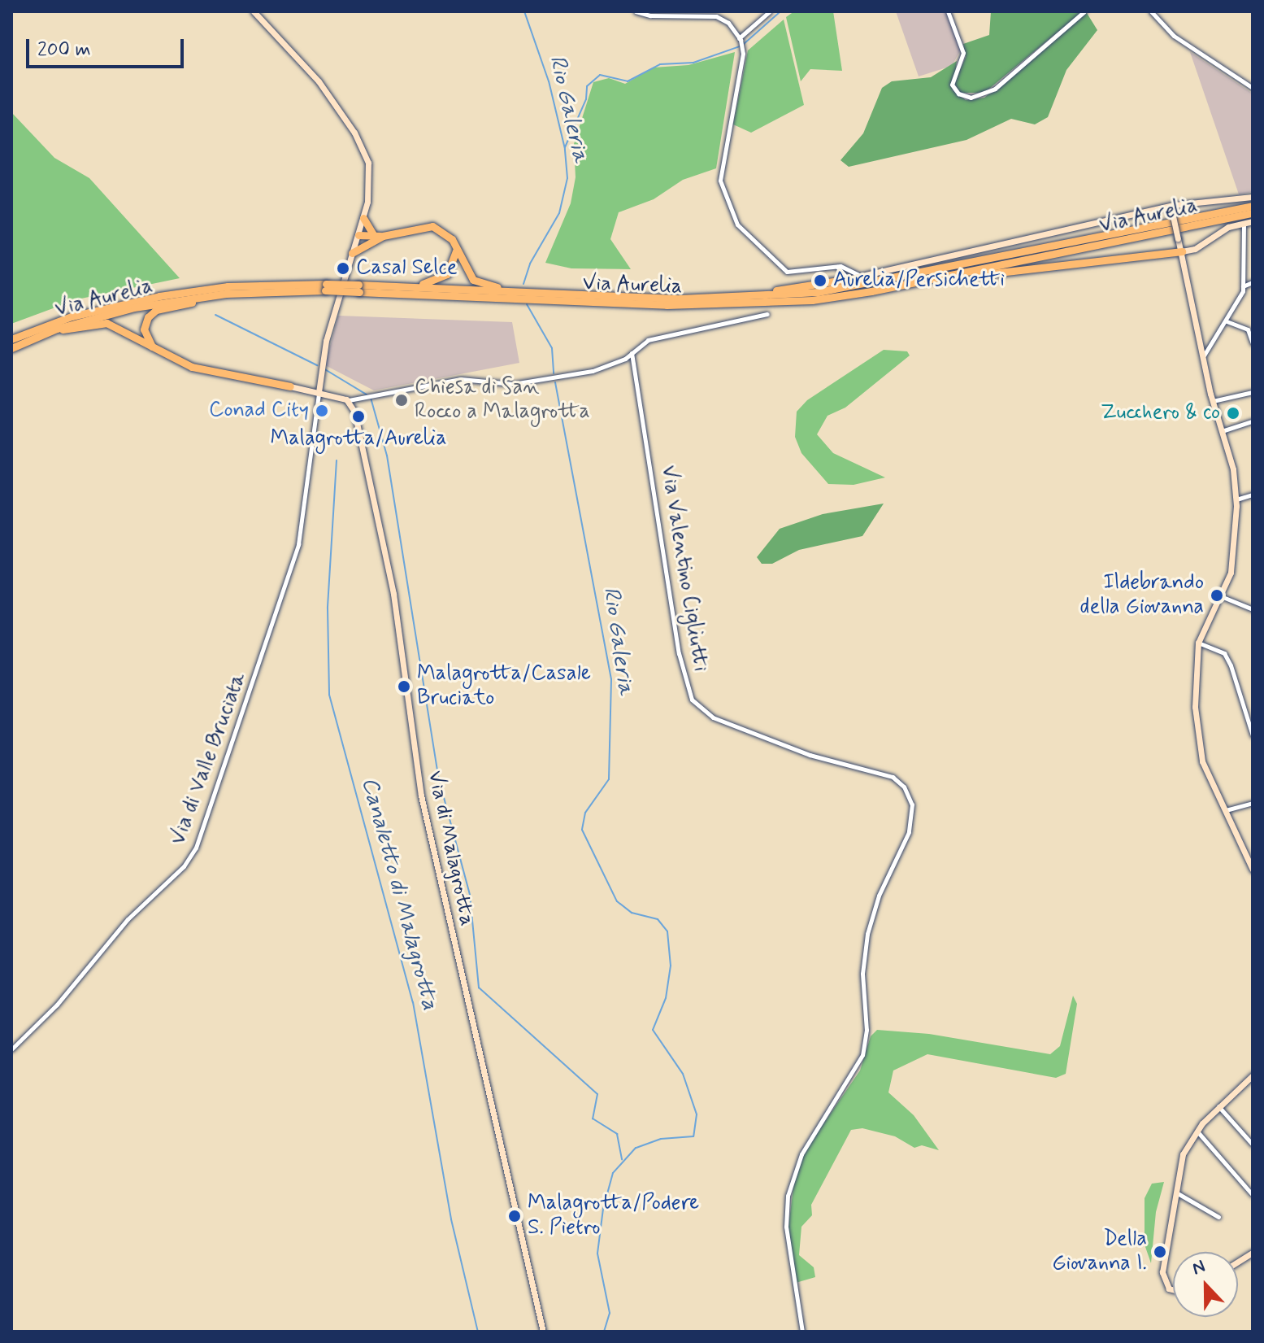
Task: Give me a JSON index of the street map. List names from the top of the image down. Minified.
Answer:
{"streets":{"highway":["Via Aurelia"],"street":["Via Valentino Cigliutti","Via di Valle Bruciata","Via di Malagrotta"]},"water":["Rio Galeria","Canaletto di Malagrotta"],"places":["Casal Selce","Aurelia/Persichetti","Chiesa di San Rocco a Malagrotta","Conad City","Zucchero & co","Malagrotta/Aurelia","Ildebrando della Giovanna","Malagrotta/Casale Bruciato","Malagrotta/Podere S. Pietro","Della Giovanna I."],"scale_bar":"200 m","north":"top"}
